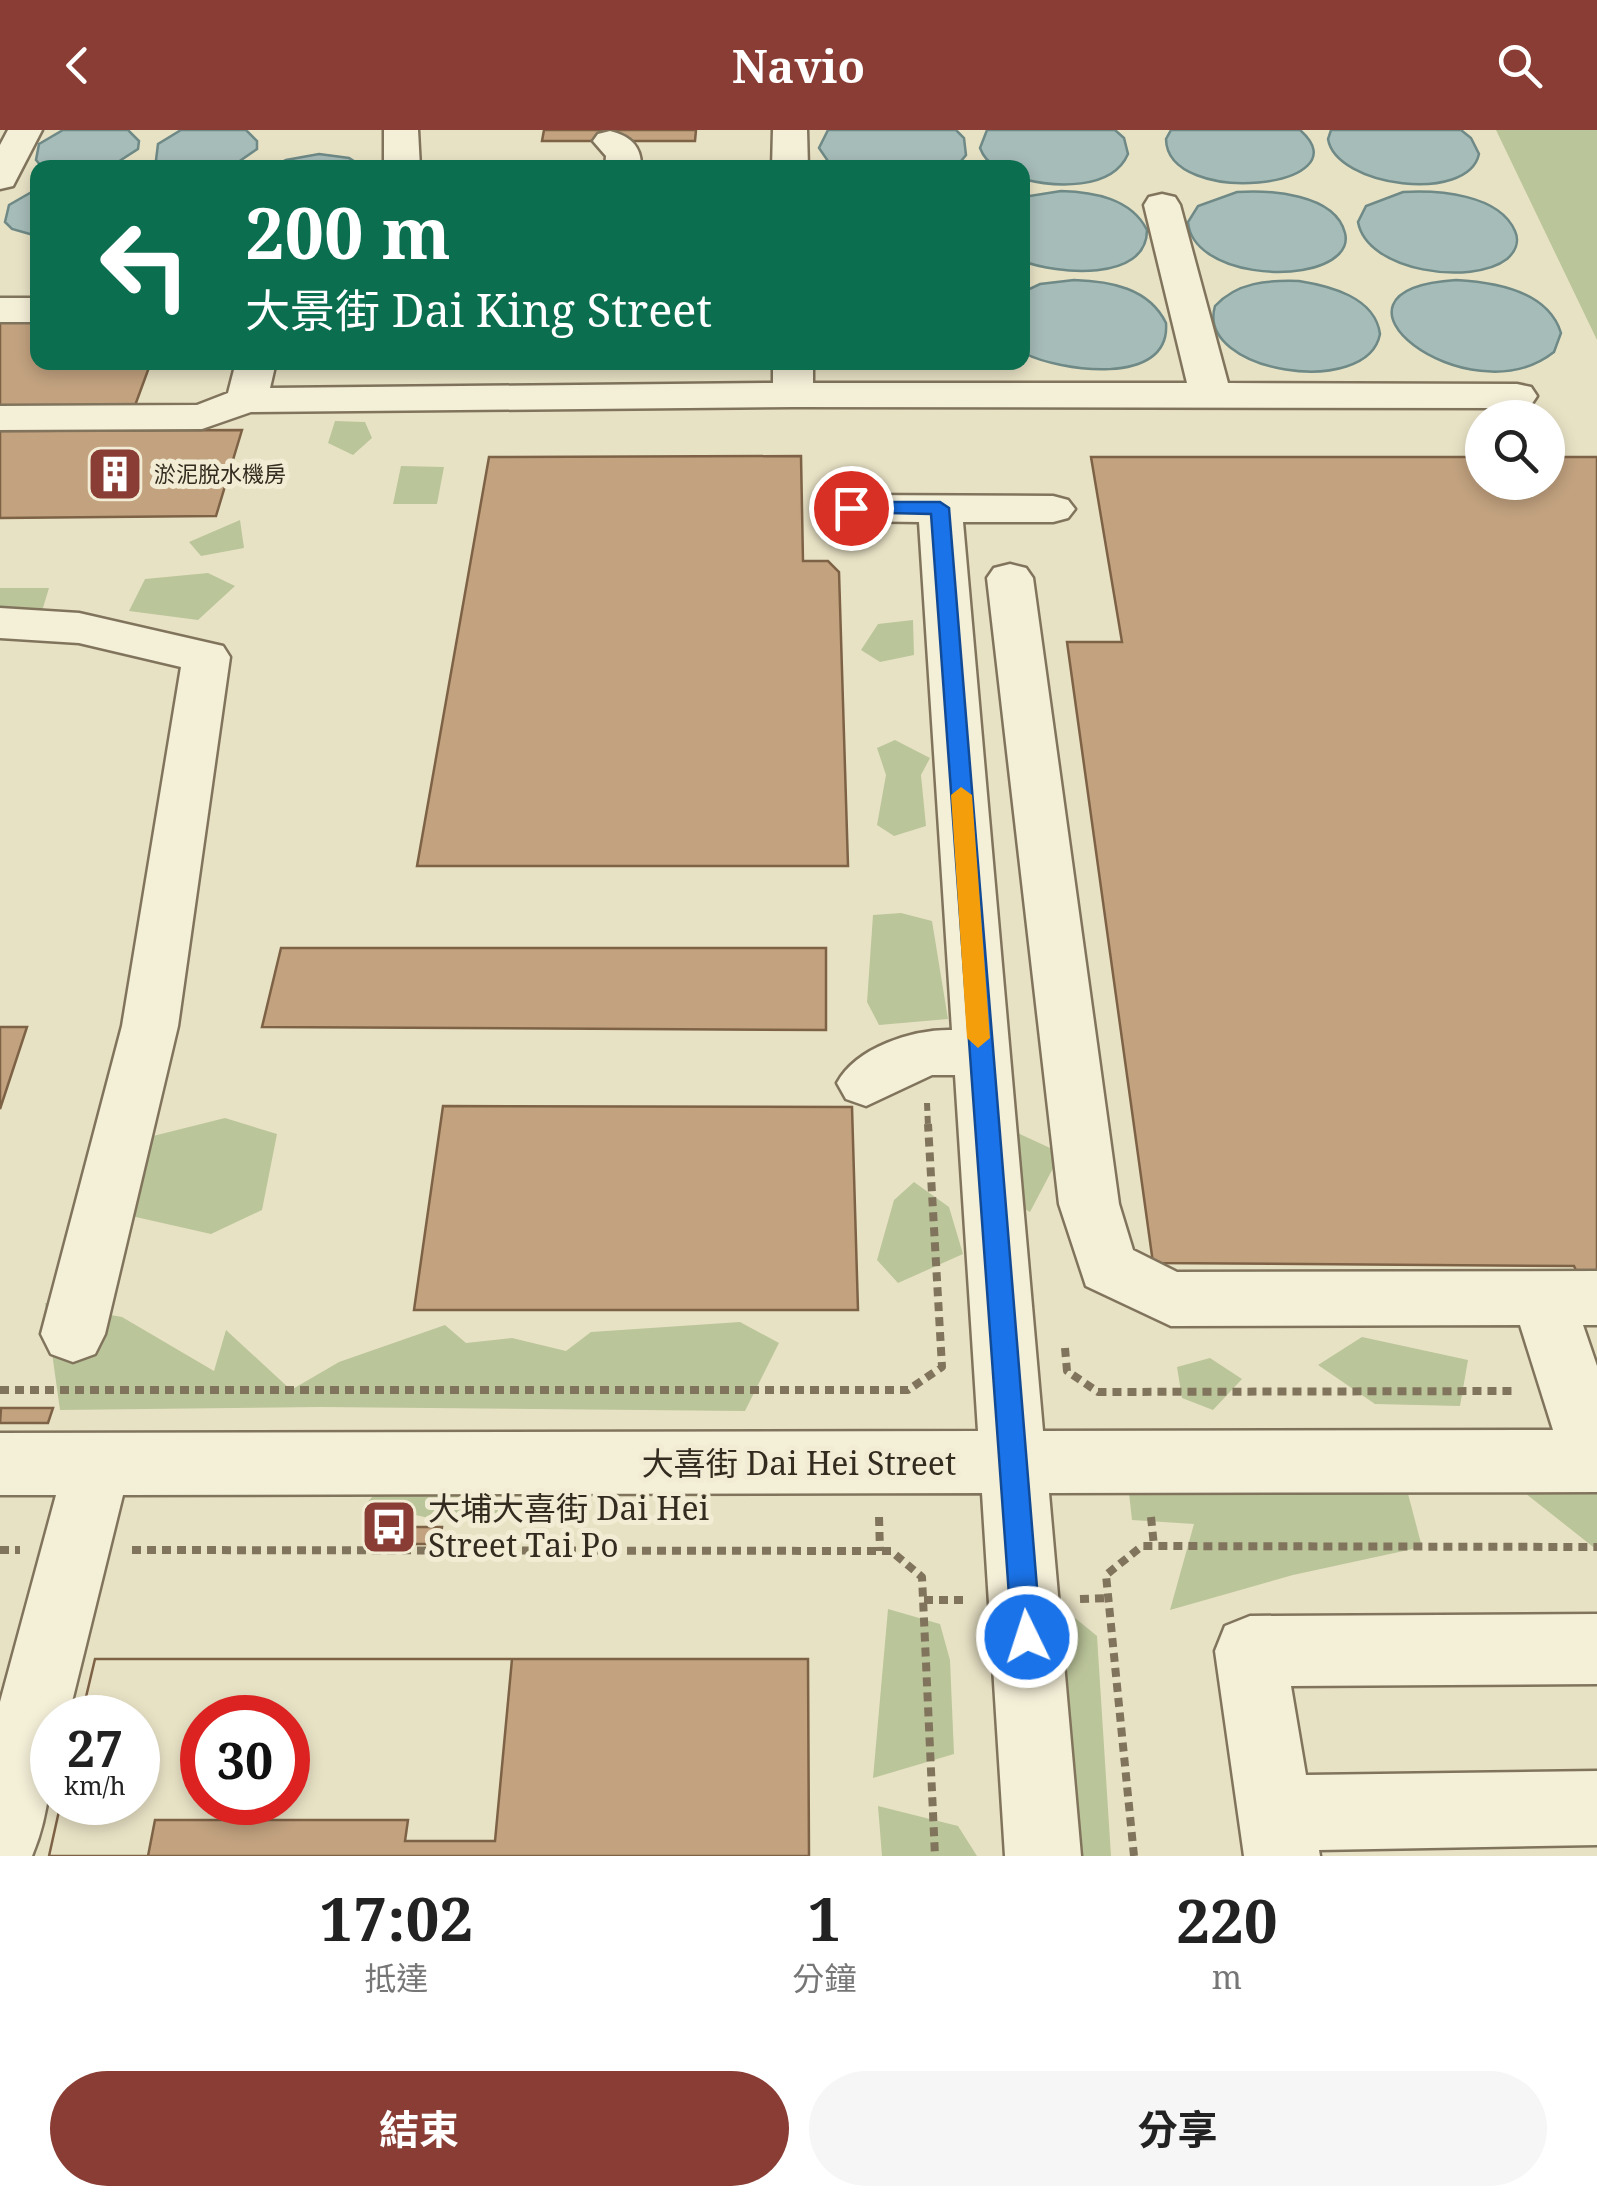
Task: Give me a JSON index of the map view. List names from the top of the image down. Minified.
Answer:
{"streets":{"street":["大喜街 Dai Hei Street"]},"places":{"building":["淤泥脫水機房"],"bus stop":["大埔大喜街 Dai Hei Street Tai Po"]},"page":{"header":"Navio","turn":["200 m","大景街 Dai King Street"],"speed":"27 km/h","limit":"30","eta":["17:02","抵達","1","分鐘","220","m"],"buttons":["結束","分享"]}}
